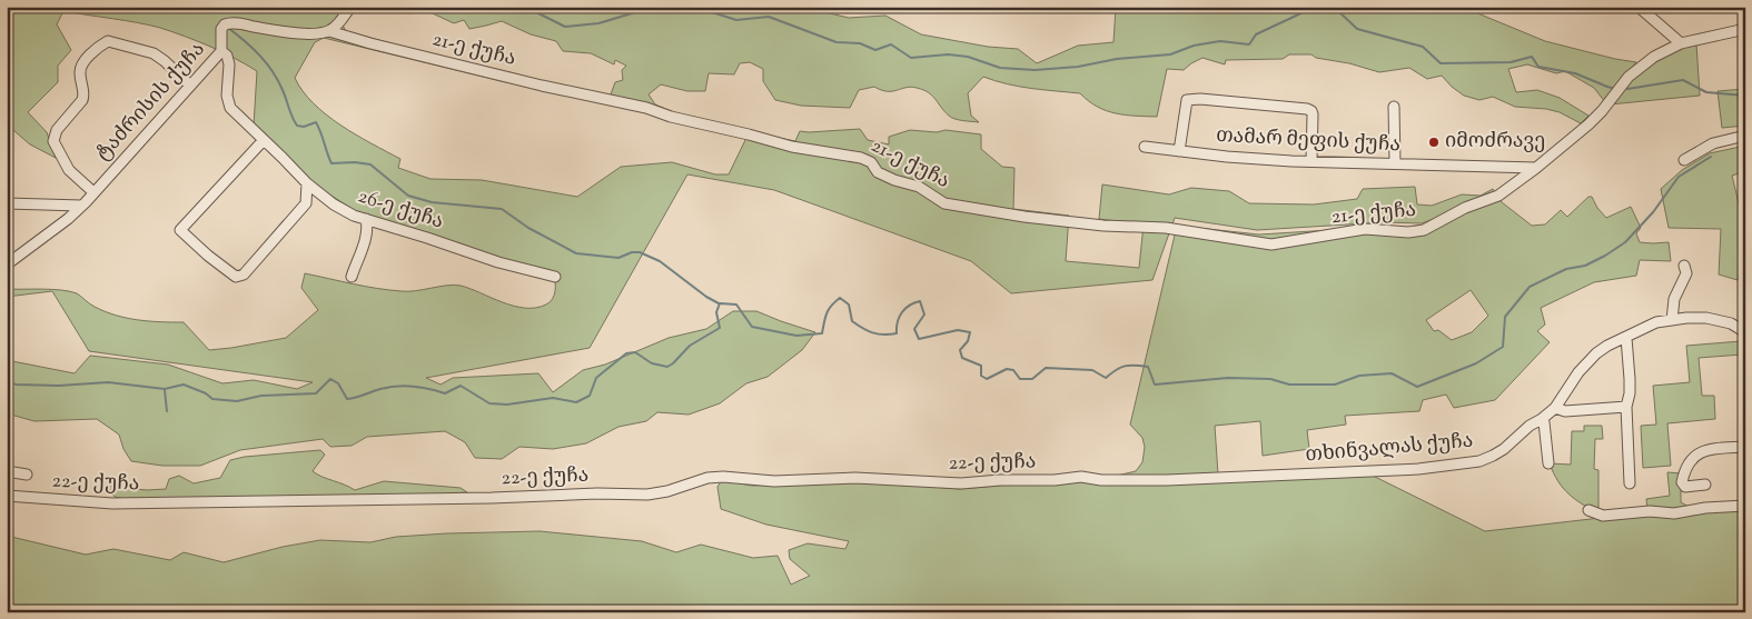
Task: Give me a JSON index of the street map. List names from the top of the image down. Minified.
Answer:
{"streets":{"street":["21-ე ქუჩა","ტაძრისის ქუჩა","თამარ მეფის ქუჩა","26-ე ქუჩა","თხინვალას ქუჩა","22-ე ქუჩა"]},"crossings":[["21-ე ქუჩა","ტაძრისის ქუჩა"],["21-ე ქუჩა","თამარ მეფის ქუჩა"],["ტაძრისის ქუჩა","26-ე ქუჩა"],["თხინვალას ქუჩა","22-ე ქუჩა"]],"places":["იმოძრავე"]}
